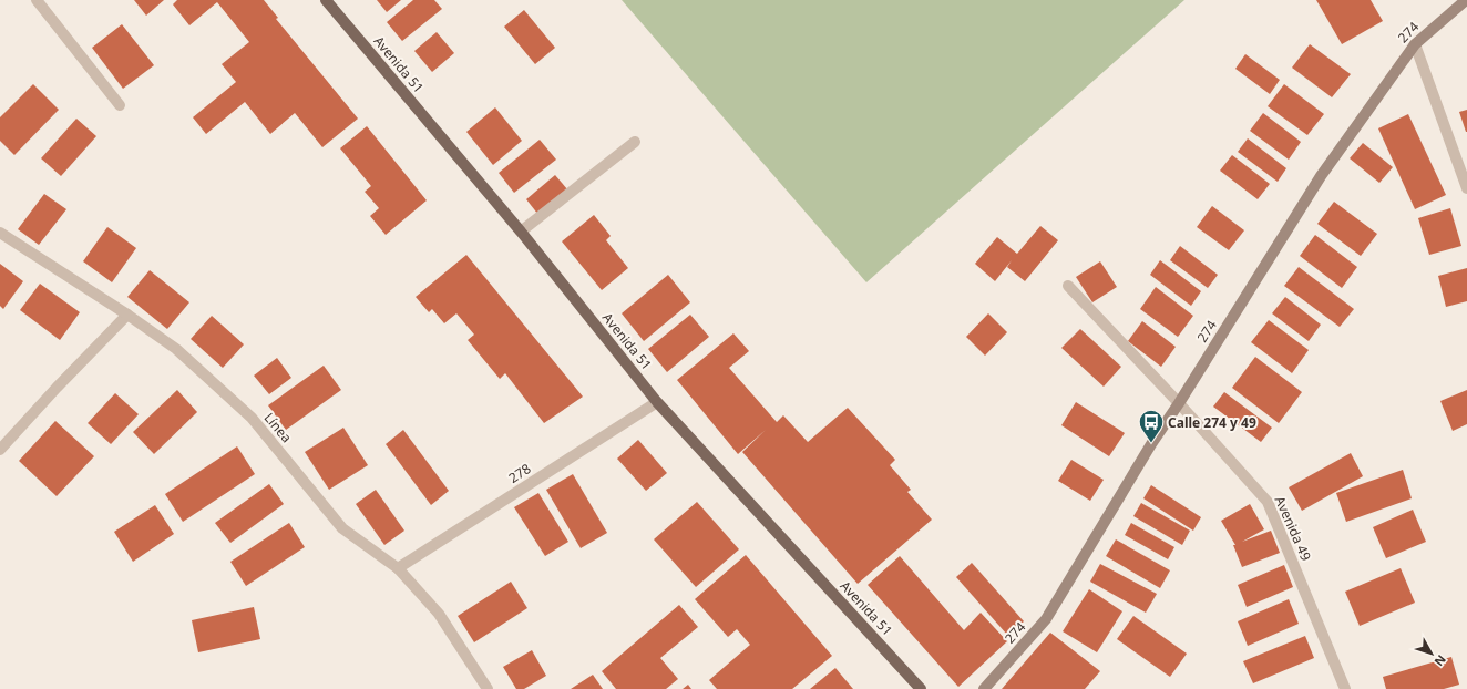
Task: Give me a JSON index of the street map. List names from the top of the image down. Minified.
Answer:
{"streets":{"main road":["Avenida 51"],"street":["274","Línea","278","Avenida 49"]},"crossings":[["274","Avenida 49"],["Avenida 51","278"],["Línea","278"]],"places":{"bus stop":["Calle 274 y 49"]},"north":"bottom right"}
